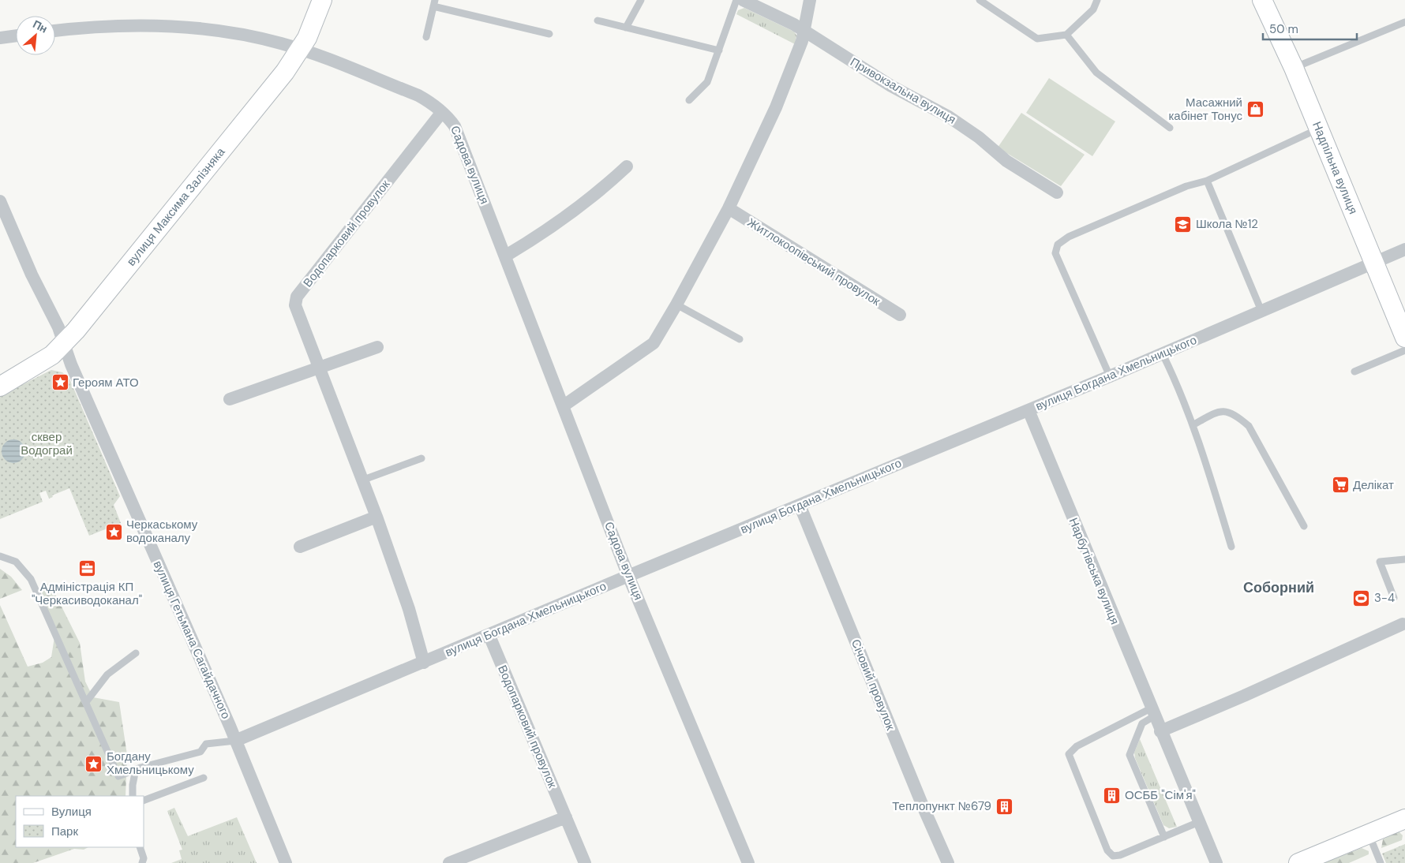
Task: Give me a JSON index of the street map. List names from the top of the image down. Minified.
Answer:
{"streets":{"main road":["Надпільна вулиця","вулиця Максима Залізняка"],"street":["Привокзальна вулиця","Садова вулиця","Водопарковий провулок","Житлокоопівський провулок","вулиця Богдана Хмельницького","Нарбутівська вулиця","вулиця Гетьмана Сагайдачного","Січовий провулок"]},"crossings":[["Садова вулиця","вулиця Максима Залізняка"],["Садова вулиця","Водопарковий провулок"],["Садова вулиця","вулиця Богдана Хмельницького"],["Надпільна вулиця","вулиця Богдана Хмельницького"],["вулиця Максима Залізняка","вулиця Гетьмана Сагайдачного"],["Водопарковий провулок","вулиця Богдана Хмельницького"],["вулиця Богдана Хмельницького","Нарбутівська вулиця"],["вулиця Богдана Хмельницького","вулиця Гетьмана Сагайдачного"],["вулиця Богдана Хмельницького","Січовий провулок"]],"districts":["Соборний"],"parks":["сквер Водограй"],"places":{"shop":["Масажний кабінет Тонус"],"school or university":["Школа №12"],"place":["Героям АТО","Черкаському водоканалу","Богдану Хмельницькому"],"supermarket":["Делікат"],"office":["Адміністрація КП \"Черкасиводоканал\""],"sports":["3-4"],"building":["ОСББ \"Сім'я\"","Теплопункт №679"]},"legend":["Вулиця","Парк"],"scale_bar":"50 m","north":"top right"}
